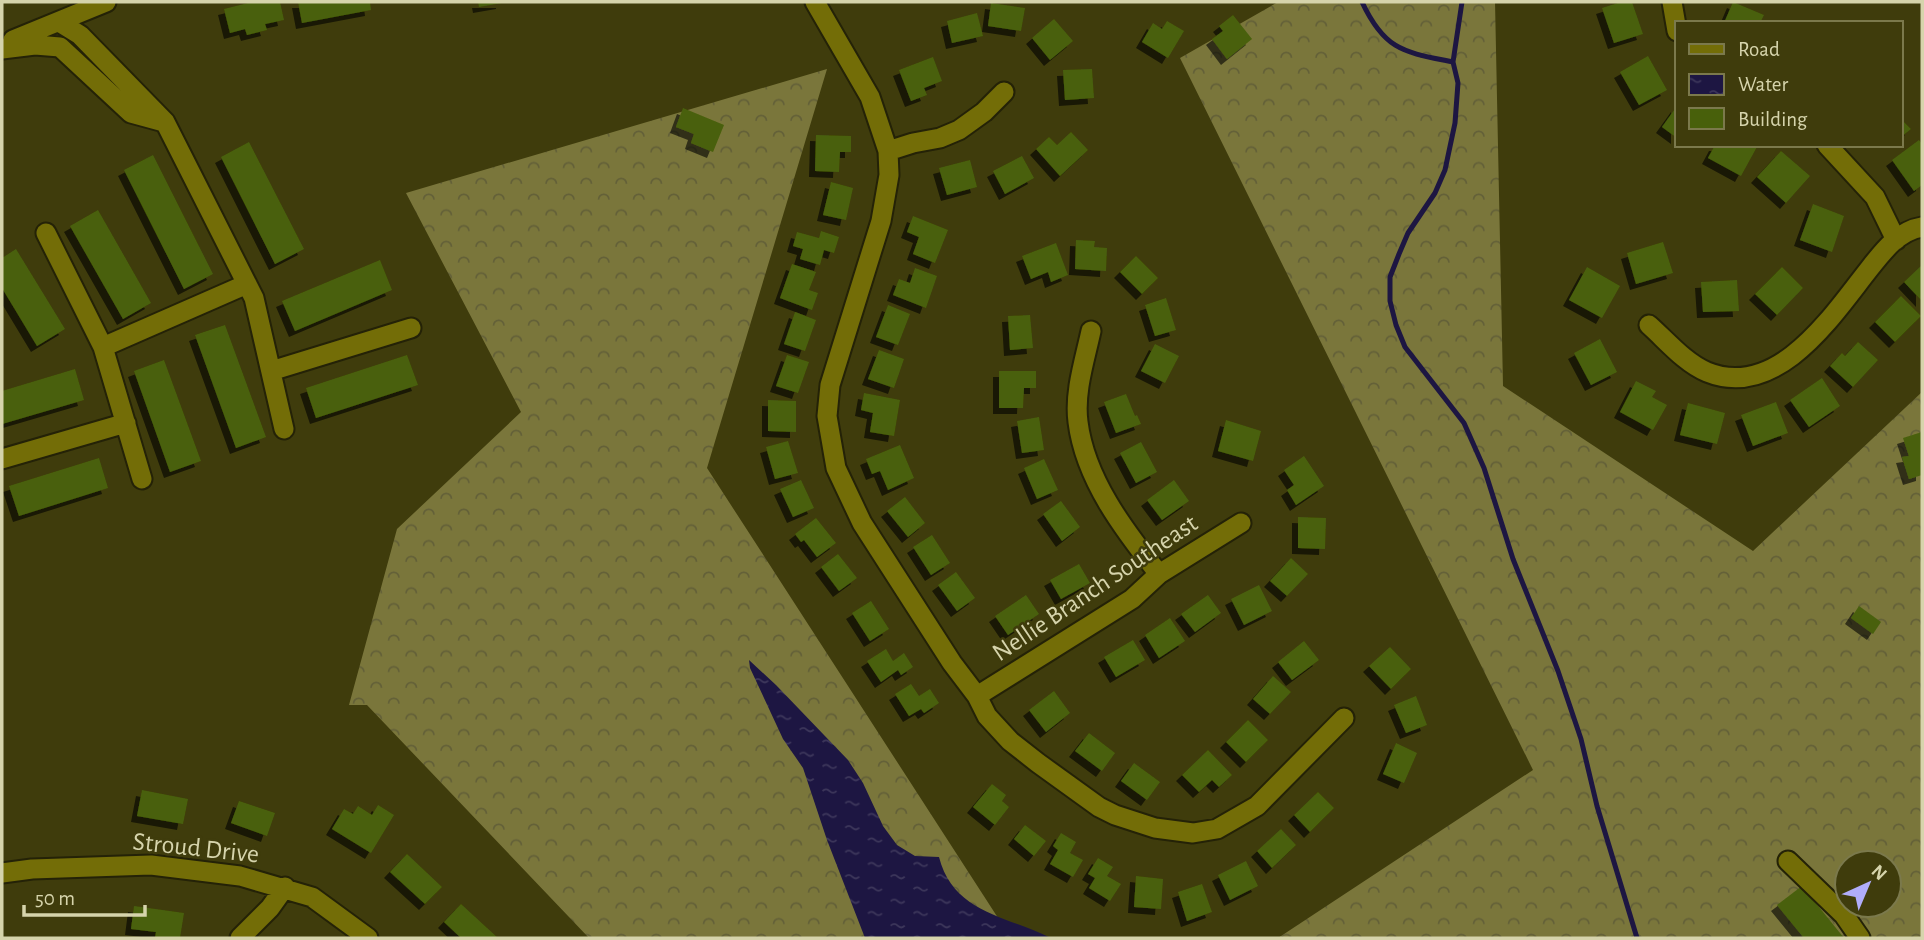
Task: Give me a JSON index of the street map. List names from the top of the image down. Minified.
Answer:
{"streets":{"street":["Nellie Branch Southeast","Stroud Drive"]},"legend":["Road","Water","Building"],"scale_bar":"50 m","north":"top right"}
